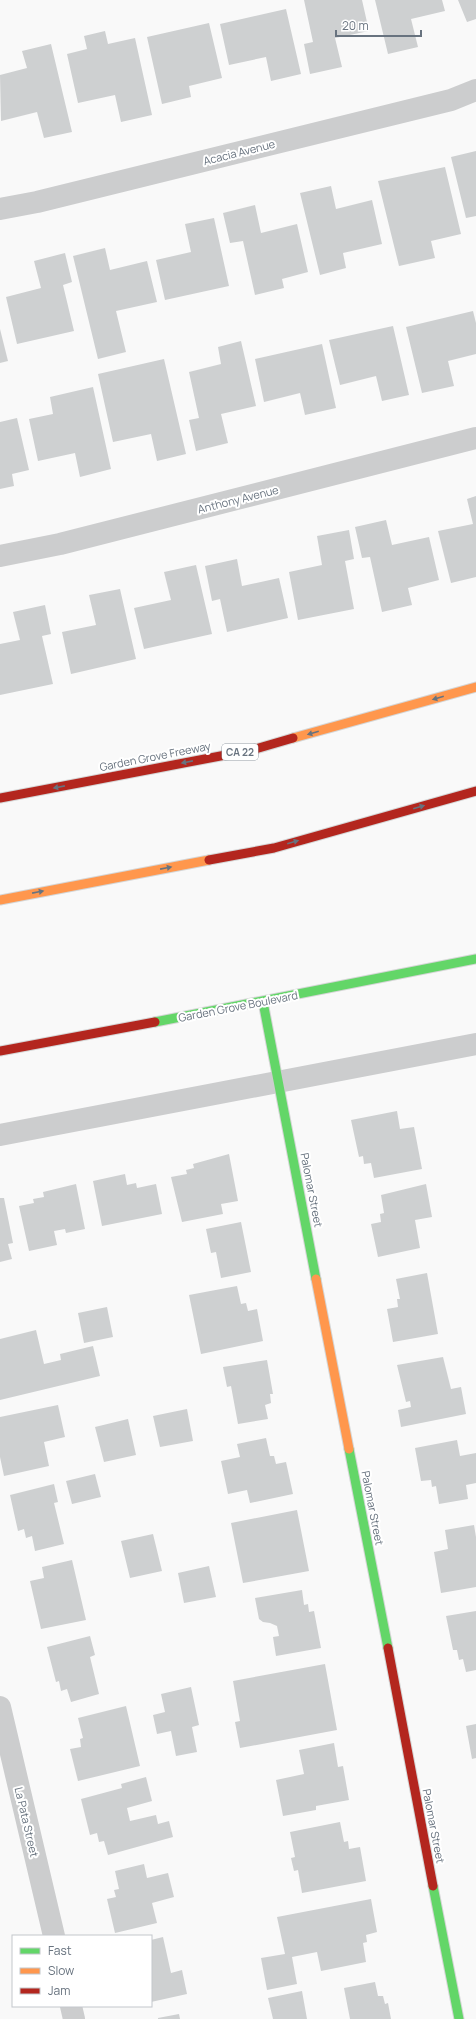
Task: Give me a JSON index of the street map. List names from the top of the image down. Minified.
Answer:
{"streets":{"main road":["CA 22","Garden Grove Freeway","Garden Grove Boulevard","Palomar Street"],"street":["Acacia Avenue","Anthony Avenue","La Pata Street"]},"crossings":[["Garden Grove Boulevard","Palomar Street"]],"one_way":["Garden Grove Freeway"],"legend":["Fast","Slow","Jam"],"scale_bar":"20 m"}
